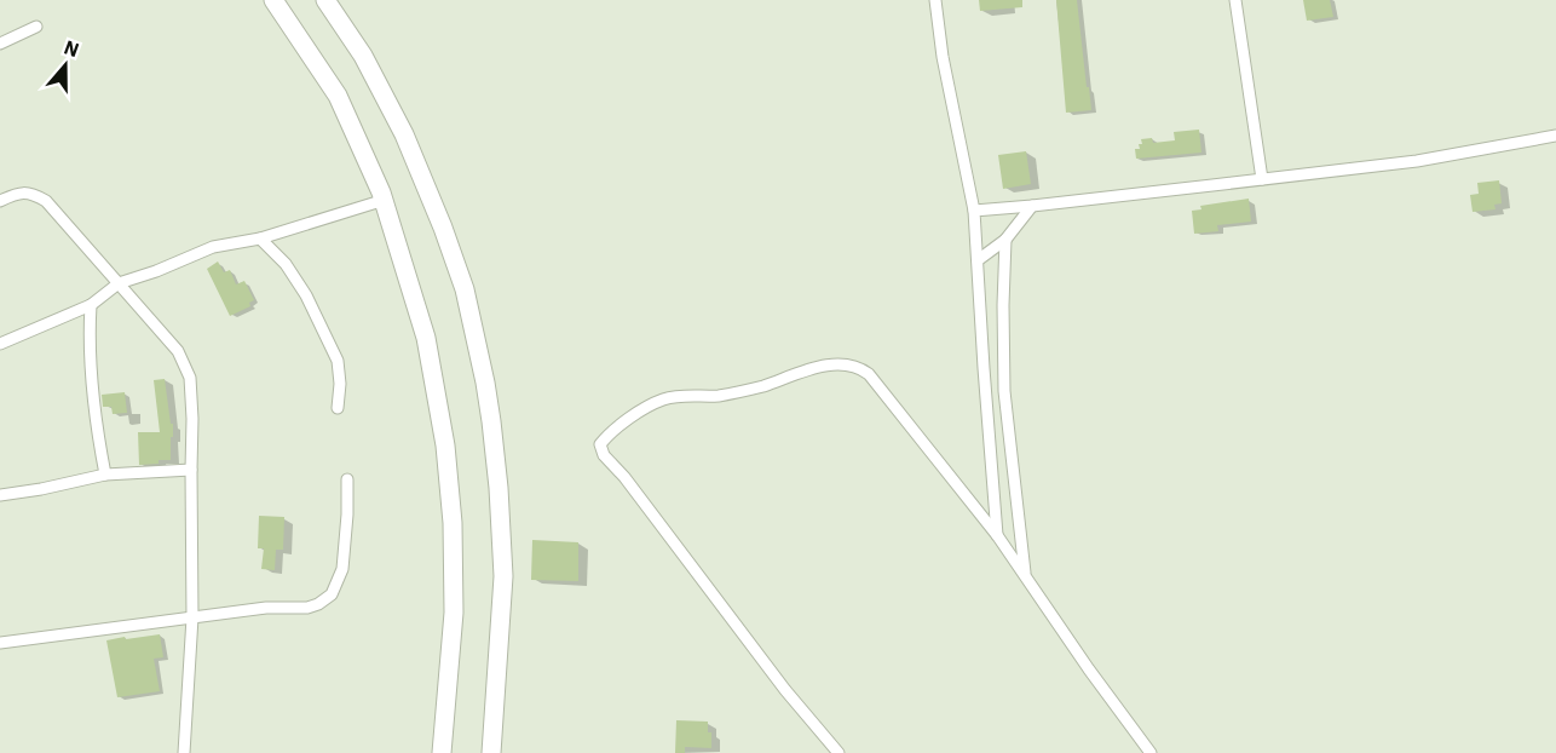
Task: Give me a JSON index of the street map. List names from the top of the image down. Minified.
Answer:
{"north":"top"}
